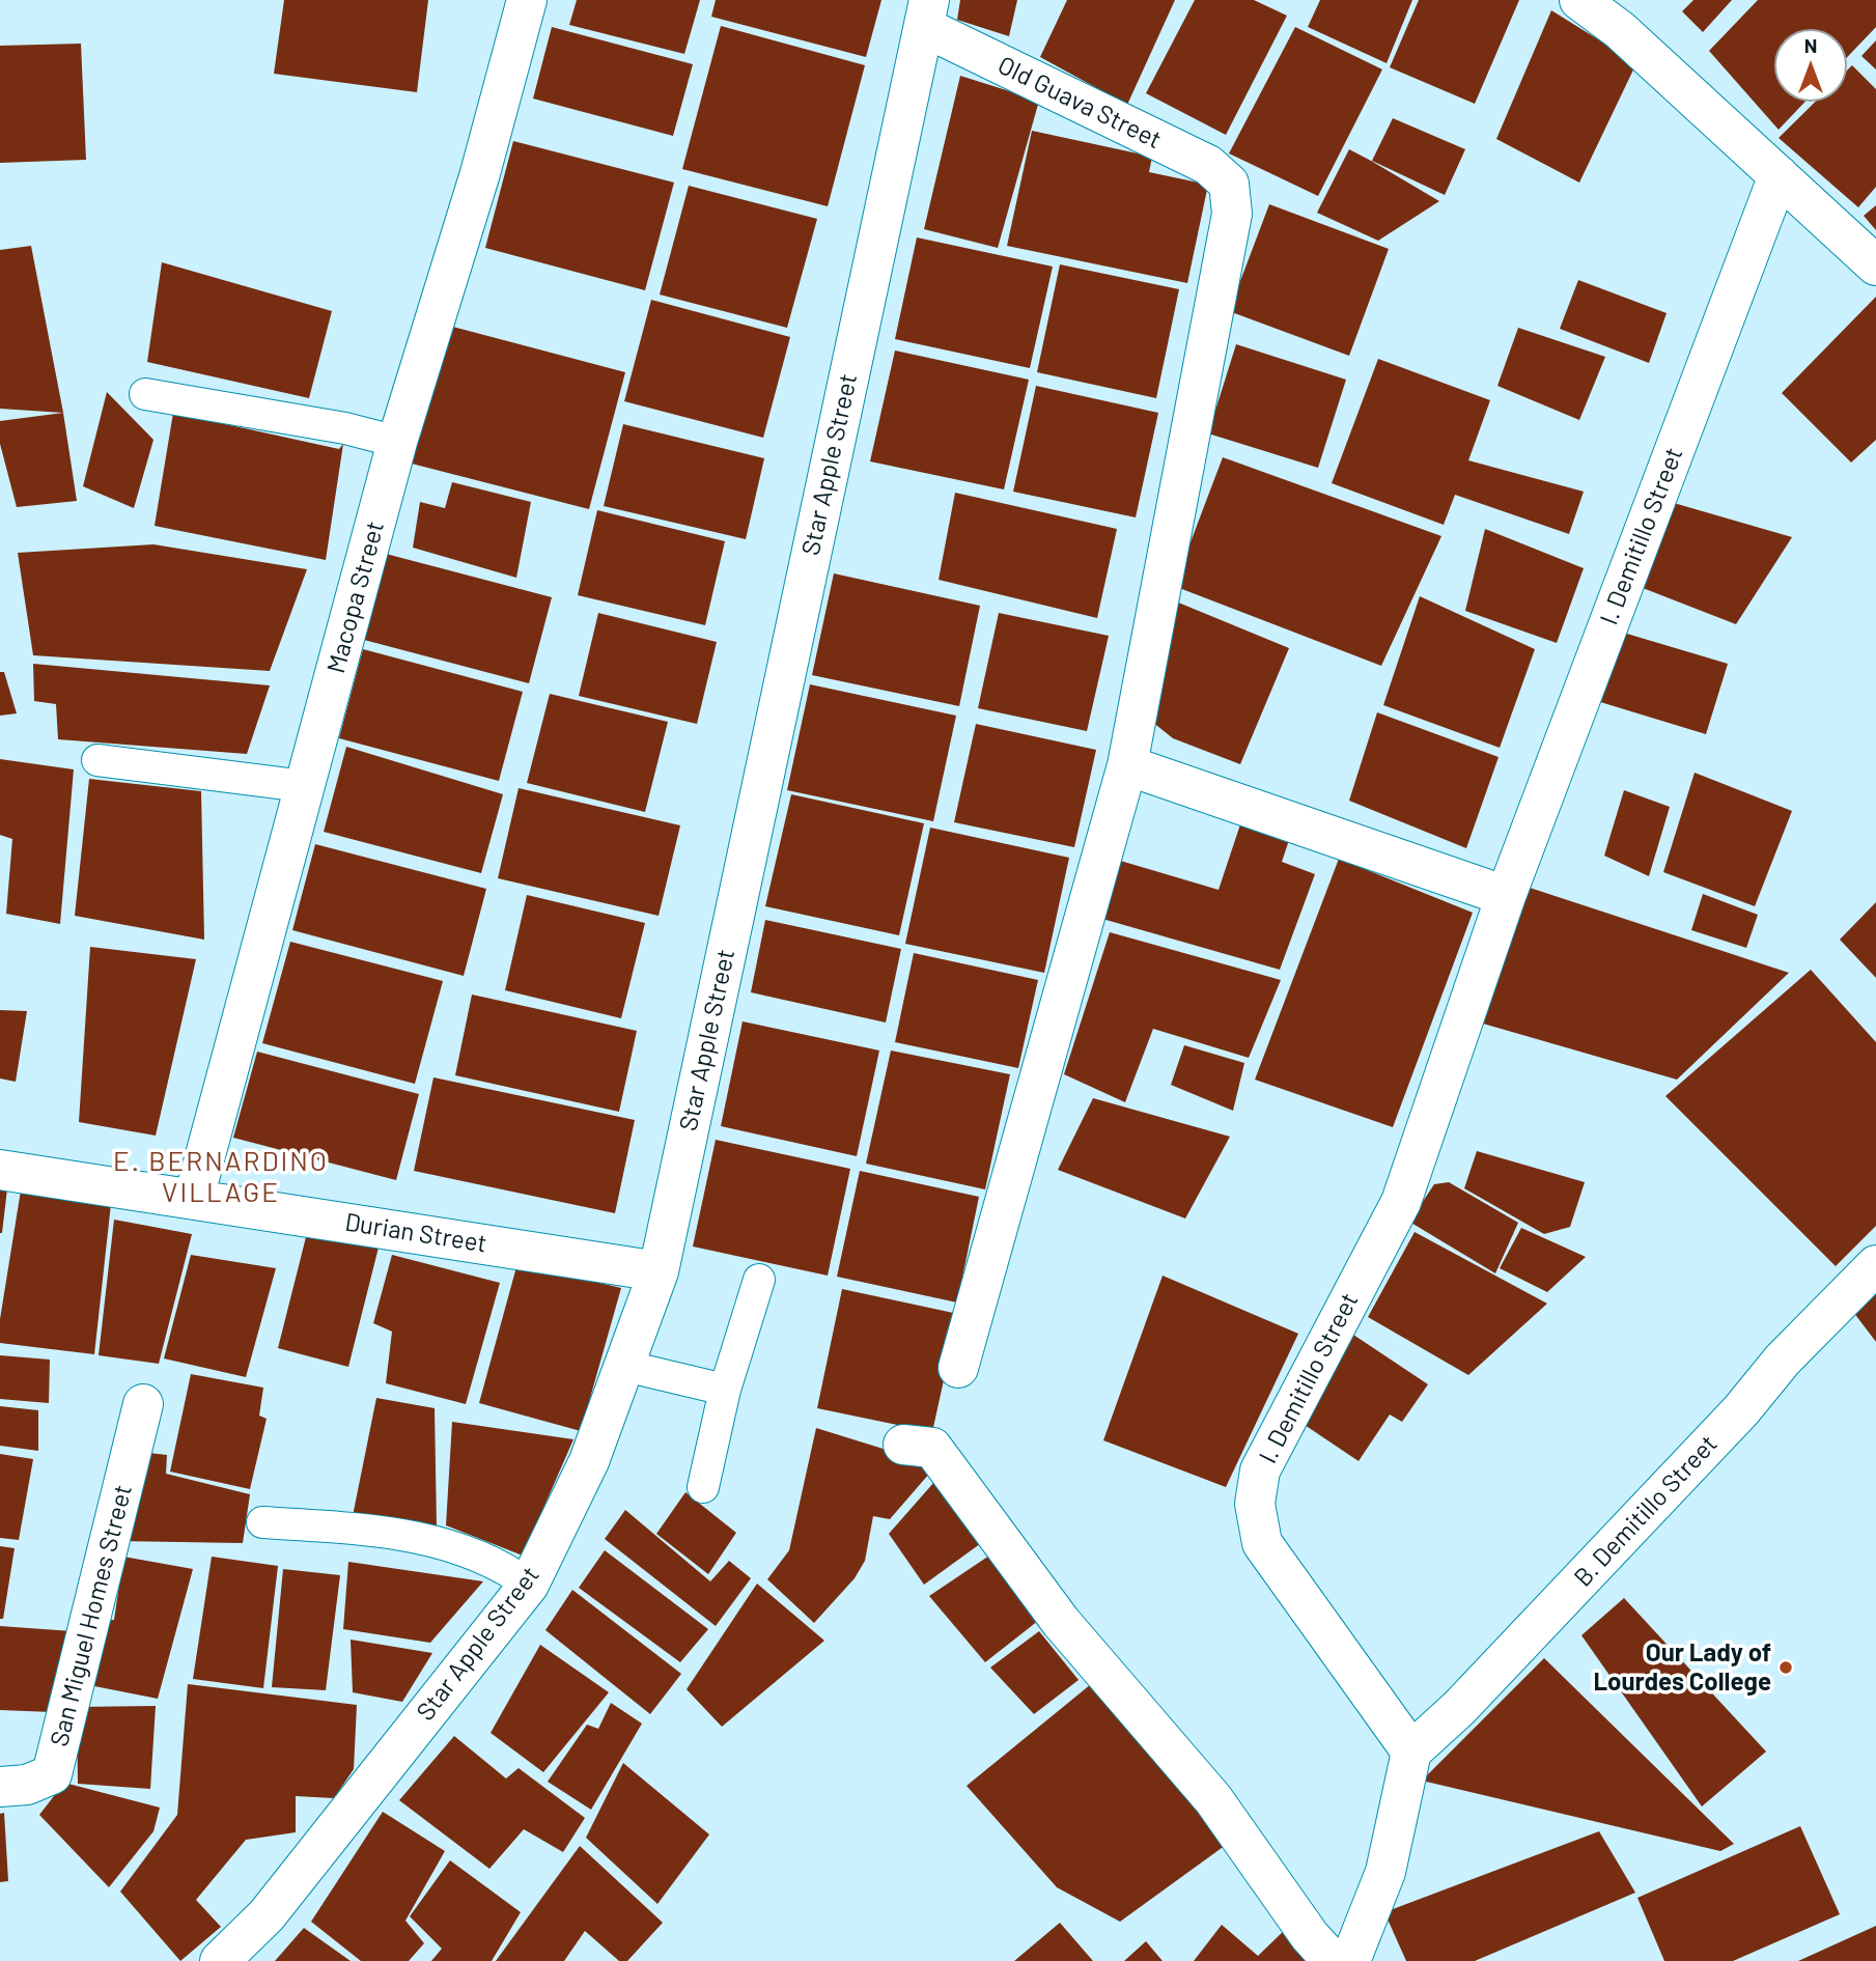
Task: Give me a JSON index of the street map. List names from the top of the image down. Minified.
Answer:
{"streets":{"street":["Old Guava Street","Star Apple Street","I. Demitillo Street","Macopa Street","Durian Street","B. Demitillo Street","San Miguel Homes Street"]},"crossings":[["Old Guava Street","Star Apple Street"],["Star Apple Street","Durian Street"],["I. Demitillo Street","B. Demitillo Street"],["Macopa Street","Durian Street"]],"districts":["E. BERNARDINO VILLAGE"],"places":["Our Lady of Lourdes College"],"north":"top"}
